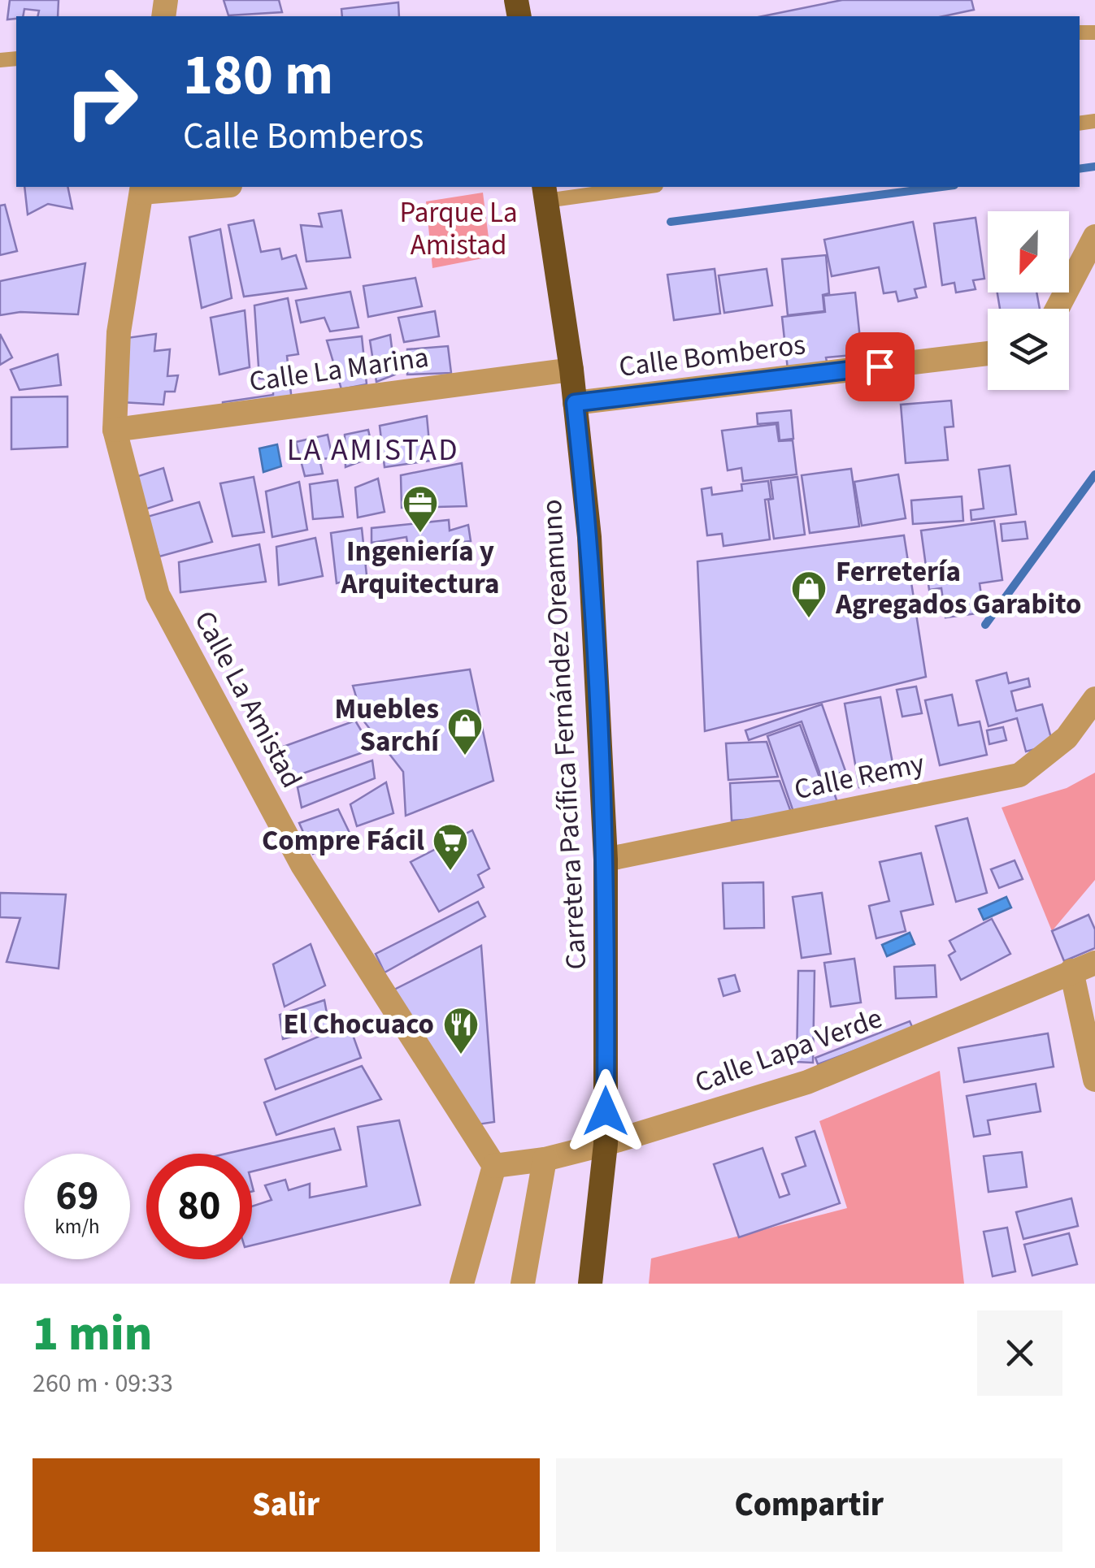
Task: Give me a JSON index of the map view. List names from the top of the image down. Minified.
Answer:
{"streets":{"highway":["Carretera Pacífica Fernández Oreamuno"],"street":["Calle Bomberos","Calle La Marina","Calle La Amistad","Calle Remy","Calle Lapa Verde"]},"crossings":[["Calle Bomberos","Carretera Pacífica Fernández Oreamuno"],["Calle La Marina","Calle La Amistad"],["Calle La Marina","Carretera Pacífica Fernández Oreamuno"],["Calle La Amistad","Calle Lapa Verde"],["Carretera Pacífica Fernández Oreamuno","Calle Remy"],["Carretera Pacífica Fernández Oreamuno","Calle Lapa Verde"]],"districts":["LA AMISTAD"],"parks":["Parque La Amistad"],"places":{"office":["Ingeniería y Arquitectura"],"shop":["Ferretería Agregados Garabito","Muebles Sarchí"],"supermarket":["Compre Fácil"],"restaurant":["El Chocuaco"]},"north":"bottom","page":{"turn":["180 m","Calle Bomberos"],"speed":"69 km/h","limit":"80","heading":["1 min","260 m · 09:33"],"buttons":["Salir","Compartir"]}}
